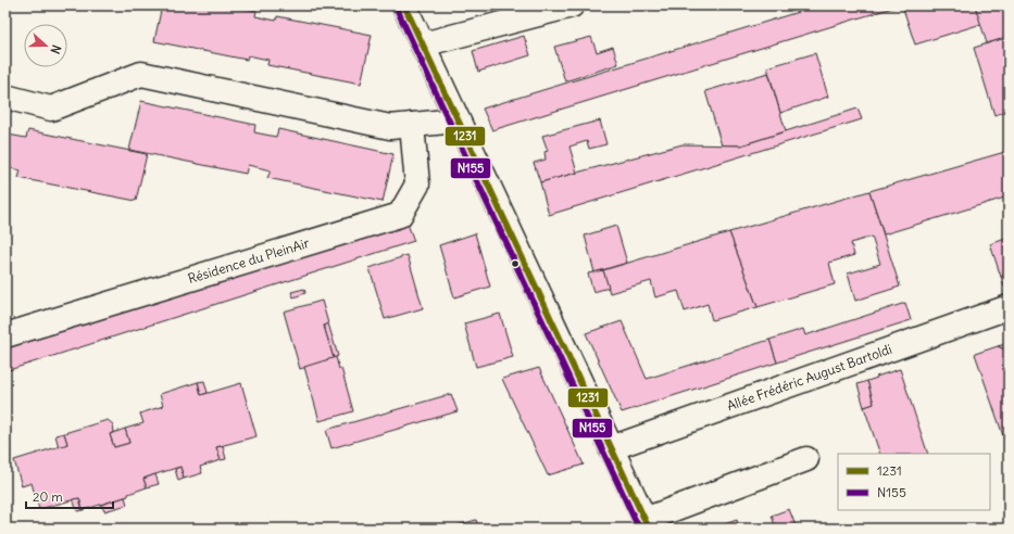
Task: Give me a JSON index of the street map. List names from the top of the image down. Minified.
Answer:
{"streets":{"street":["Résidence du PleinAir","Allée Frédéric August Bartoldi"]},"lines":["transit line 1231","transit line N155"],"legend":["1231","N155"],"scale_bar":"20 m","north":"right"}
